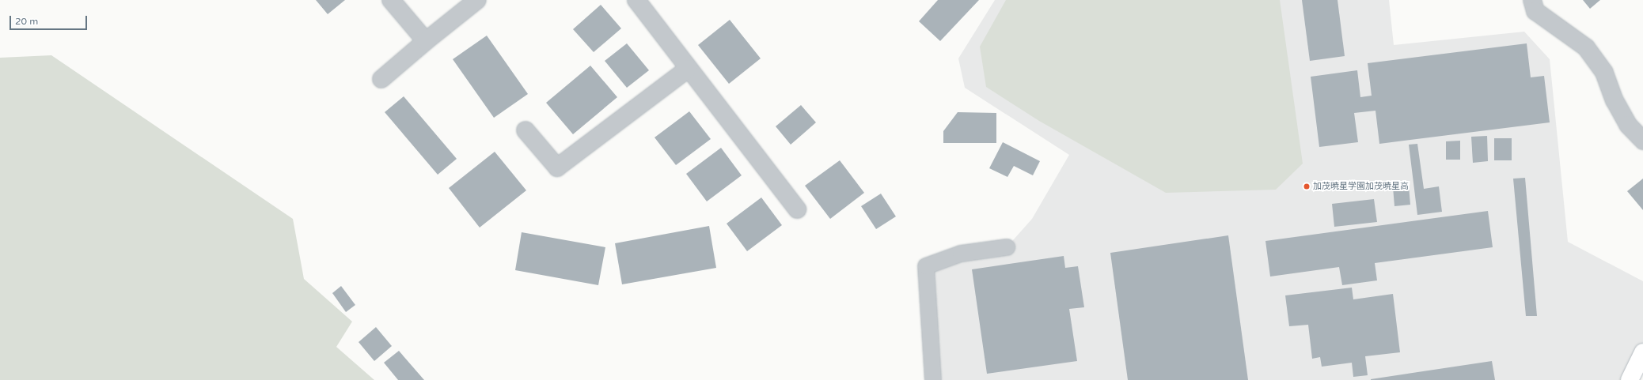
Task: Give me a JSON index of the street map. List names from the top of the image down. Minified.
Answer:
{"places":["加茂暁星学園加茂暁星高"],"scale_bar":"20 m"}
